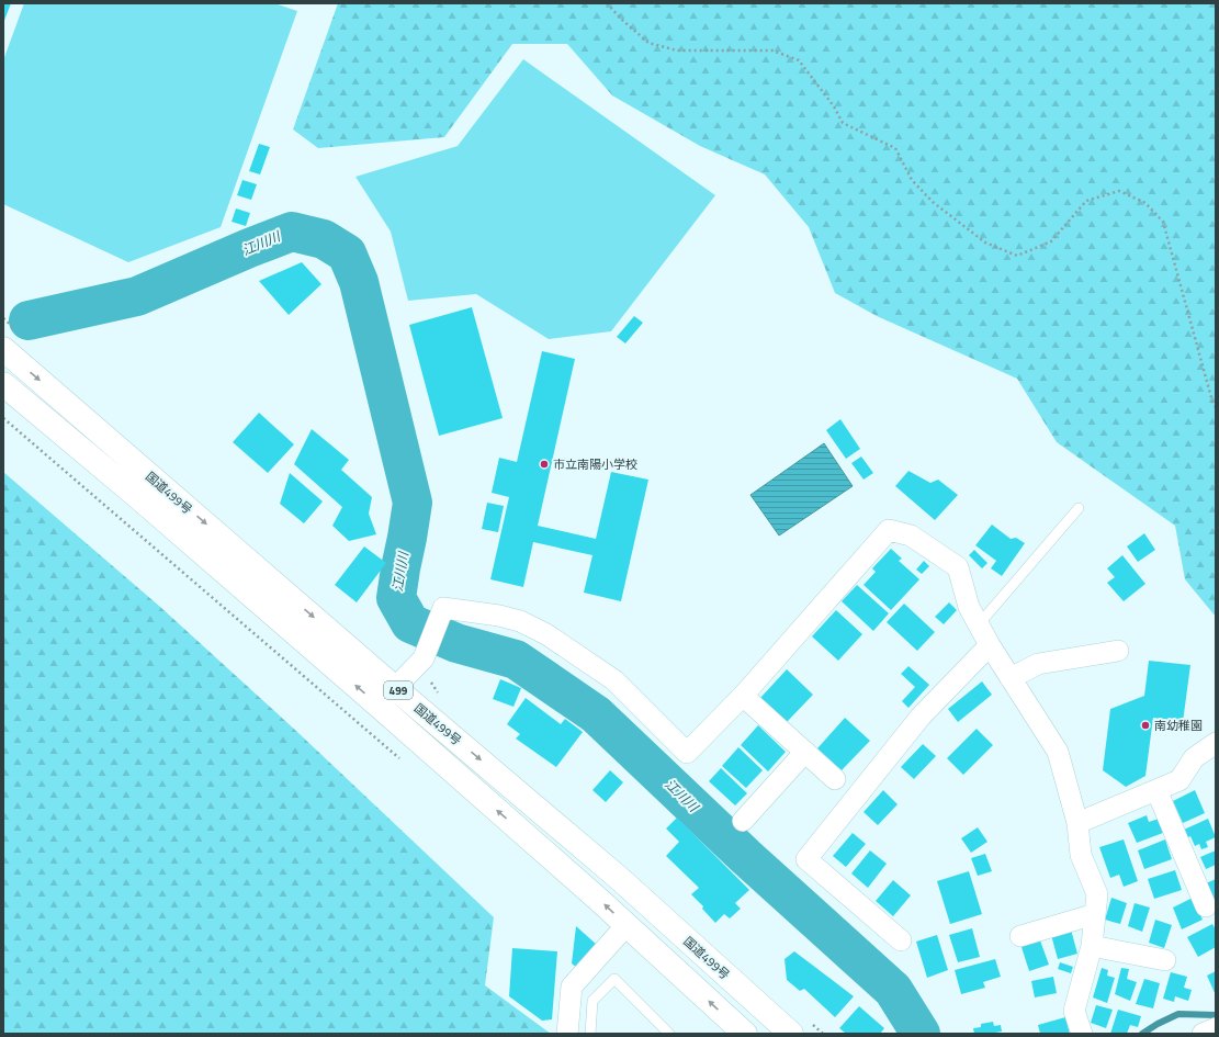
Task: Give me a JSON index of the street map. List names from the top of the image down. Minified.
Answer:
{"streets":{"highway":["国道499号","499"]},"water":["江川川"],"places":["市立南陽小学校","南幼稚園"]}
